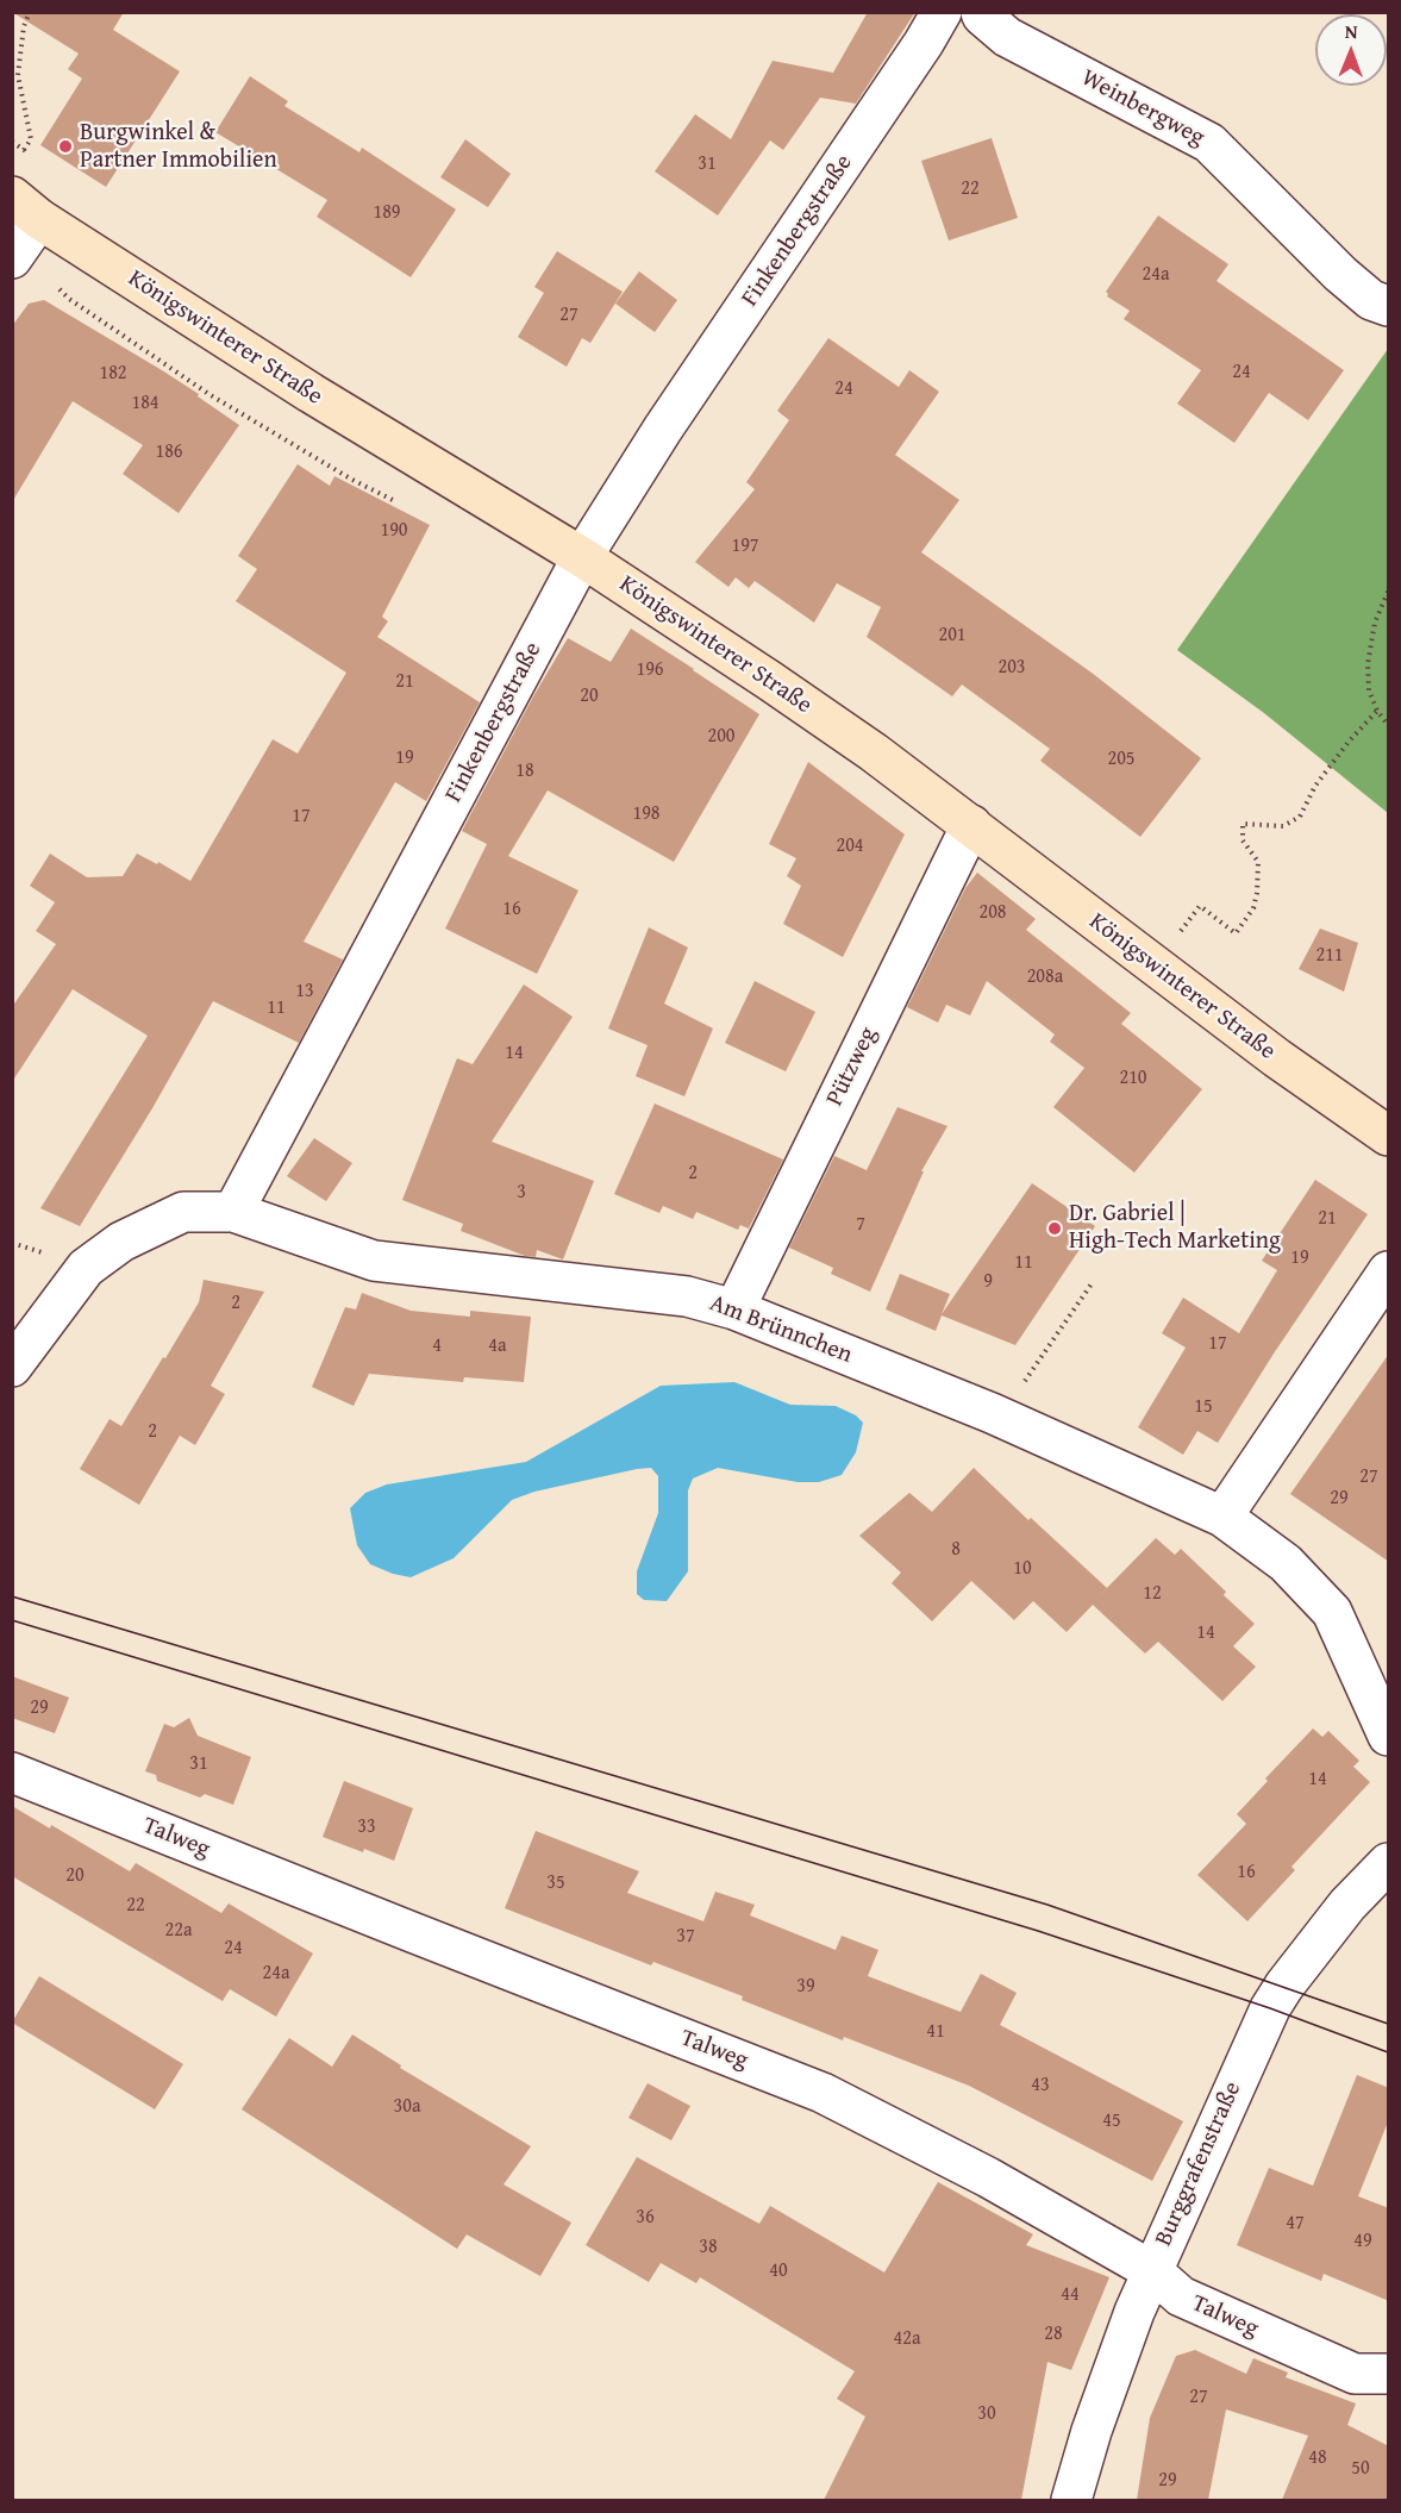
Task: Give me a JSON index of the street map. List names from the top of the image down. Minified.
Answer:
{"streets":{"main road":["Königswinterer Straße"],"street":["Weinbergweg","Finkenbergstraße","Pützweg","Am Brünnchen","Talweg","Burggrafenstraße"]},"crossings":[["Finkenbergstraße","Königswinterer Straße"],["Finkenbergstraße","Am Brünnchen"],["Königswinterer Straße","Pützweg"],["Pützweg","Am Brünnchen"],["Talweg","Burggrafenstraße"]],"places":["Burgwinkel & Partner Immobilien","Dr. Gabriel | High-Tech Marketing"],"house_numbers":["31","22","189","24a","27","24","182","24","184","186","190","197","201","203","196","21","20","200","19","205","18","198","17","204","16","208","211","208a","13","11","14","210","2","3","21","7","19","11","9","2","17","4","4a","15","2","27","29","8","10","12","14","29","31","14","33","16","20","35","22","22a","37","24","24a","39","41","43","30a","45","36","47","49","38","40","44","28","42a","27","30","48","50","29"],"north":"top"}
